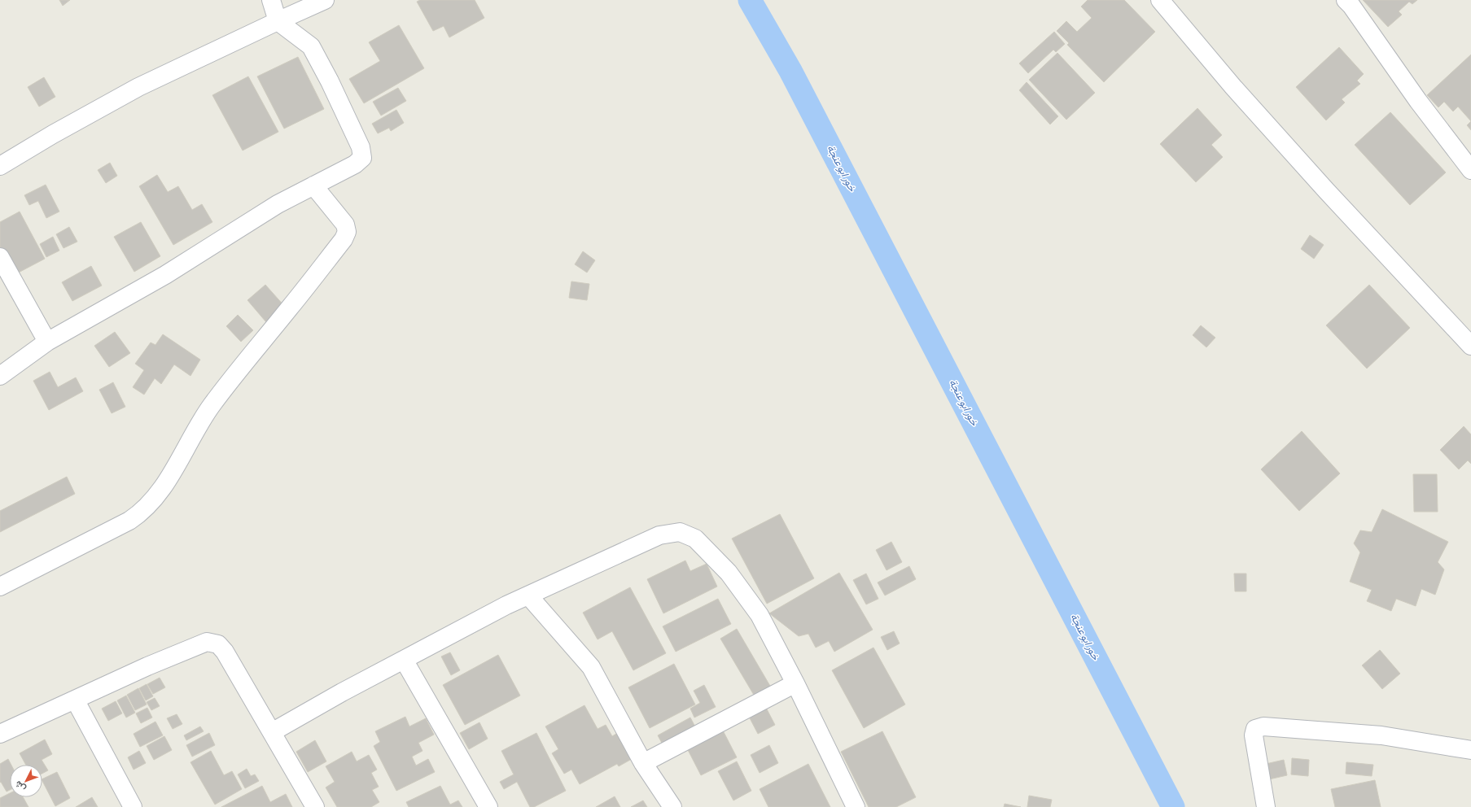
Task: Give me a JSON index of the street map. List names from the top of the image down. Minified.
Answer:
{"water":["خور ابو عنجة"],"north":"bottom left"}
